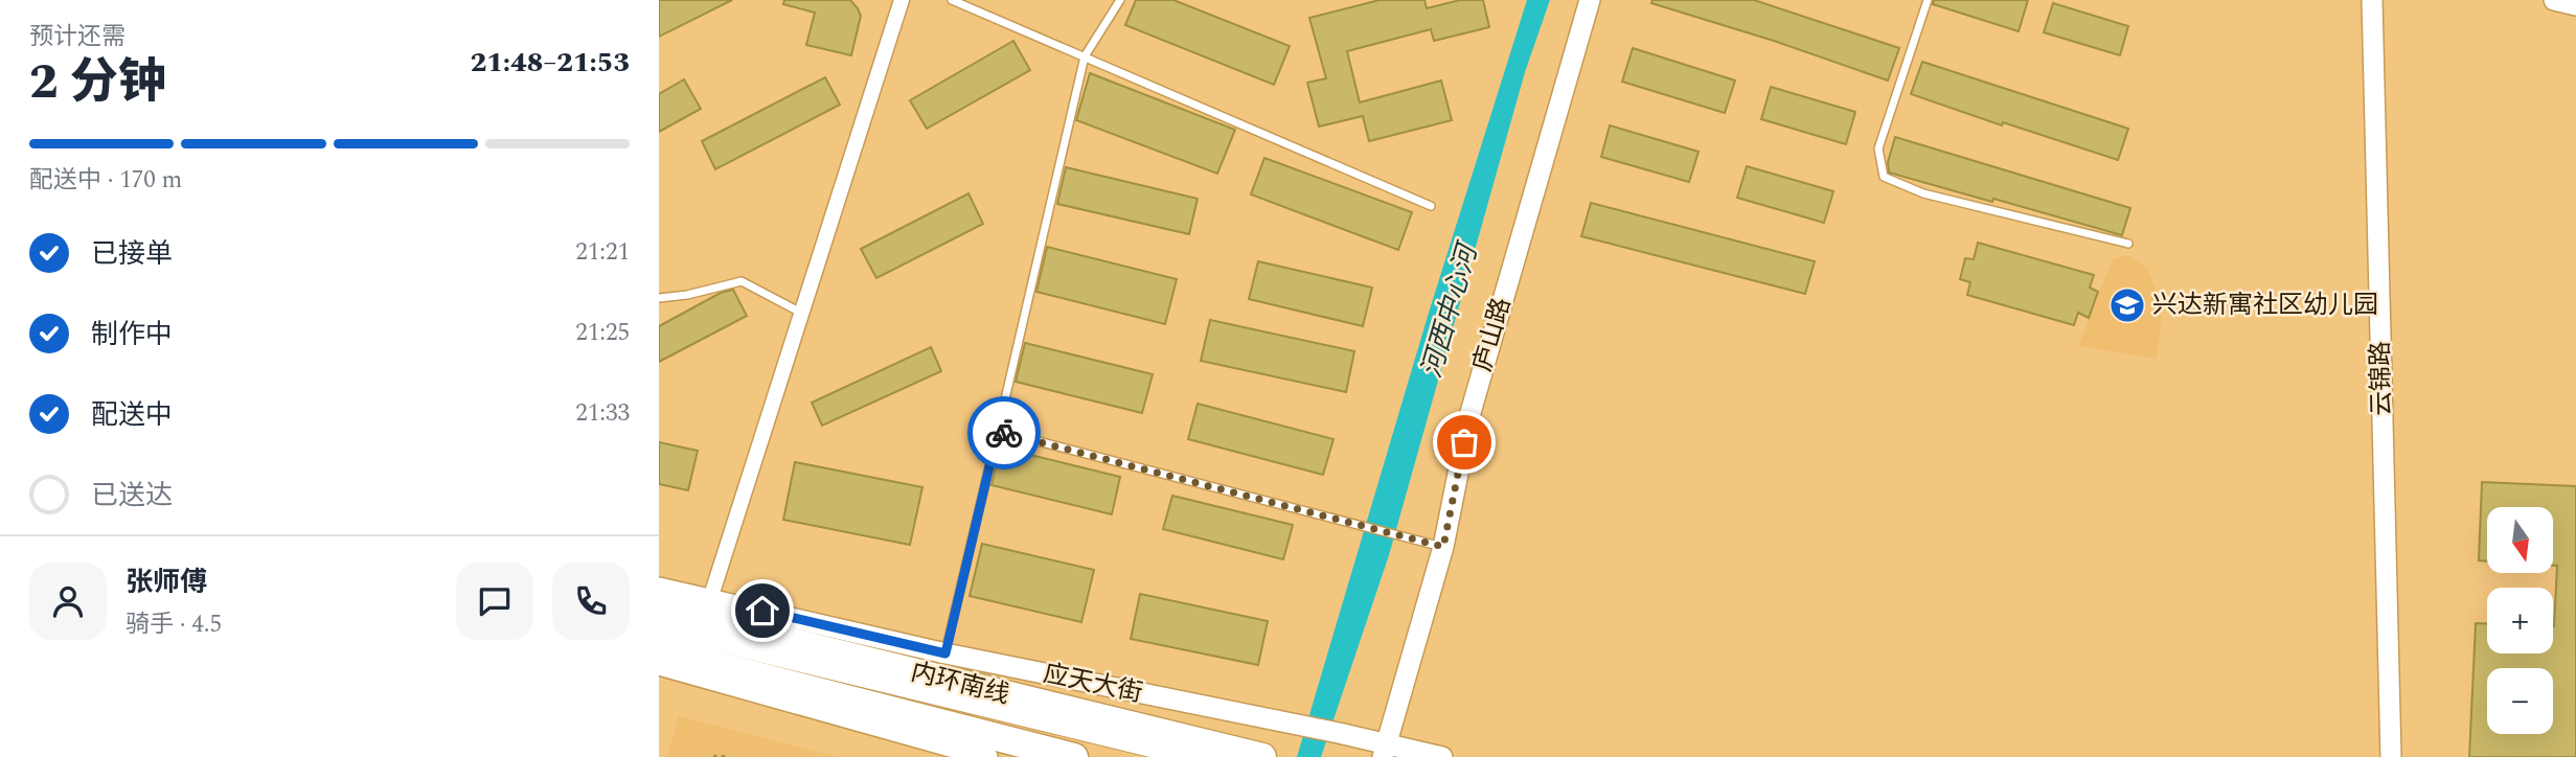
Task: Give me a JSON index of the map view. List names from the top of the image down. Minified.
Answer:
{"streets":{"highway":["内环南线"],"main road":["应天大街"],"street":["庐山路","云锦路"]},"crossings":[["庐山路","应天大街"]],"water":["河西中心河"],"places":{"school or university":["兴达新寓社区幼儿园"]},"north":"bottom","page":{"heading":["2 分钟","预计还需","21:48–21:53"],"panel":["张师傅","骑手 · 4.5"],"bar":"配送中 · 170 m","list":[["已接单","21:21"],["制作中","21:25"],["配送中","21:33"],"已送达"],"map_buttons":["+","−"]}}
